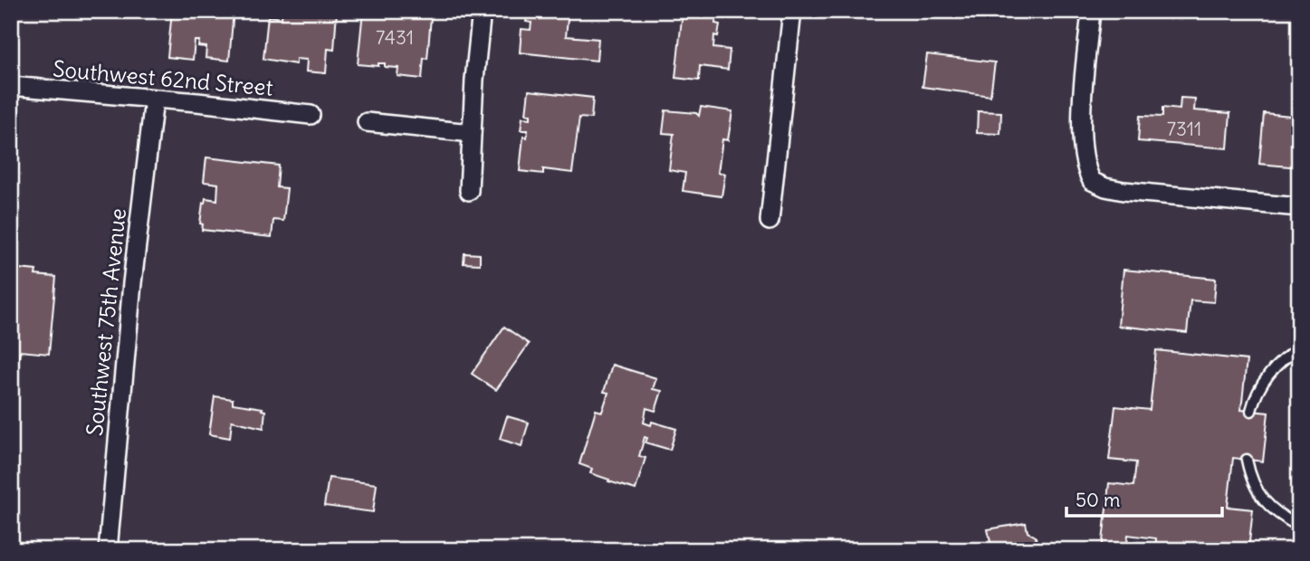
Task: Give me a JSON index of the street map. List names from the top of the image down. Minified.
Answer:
{"streets":{"street":["Southwest 62nd Street","Southwest 75th Avenue"]},"crossings":[["Southwest 62nd Street","Southwest 75th Avenue"]],"house_numbers":["7431","7311"],"scale_bar":"50 m"}
